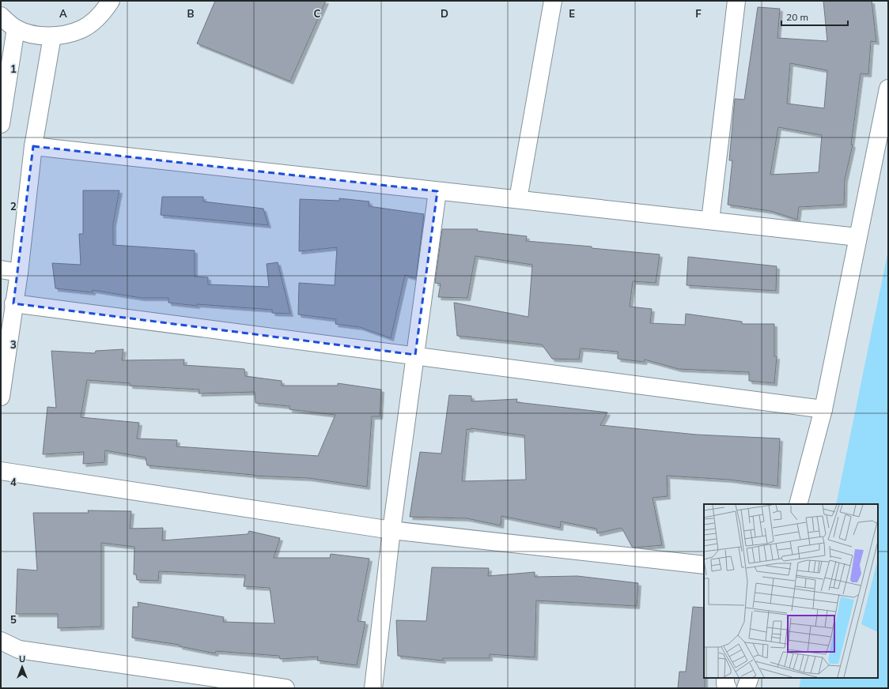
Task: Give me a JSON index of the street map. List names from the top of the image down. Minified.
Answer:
{"scale_bar":"20 m","north":"top","grid":{"columns":["A","B","C","D","E","F"],"rows":["1","2","3","4","5"]}}
